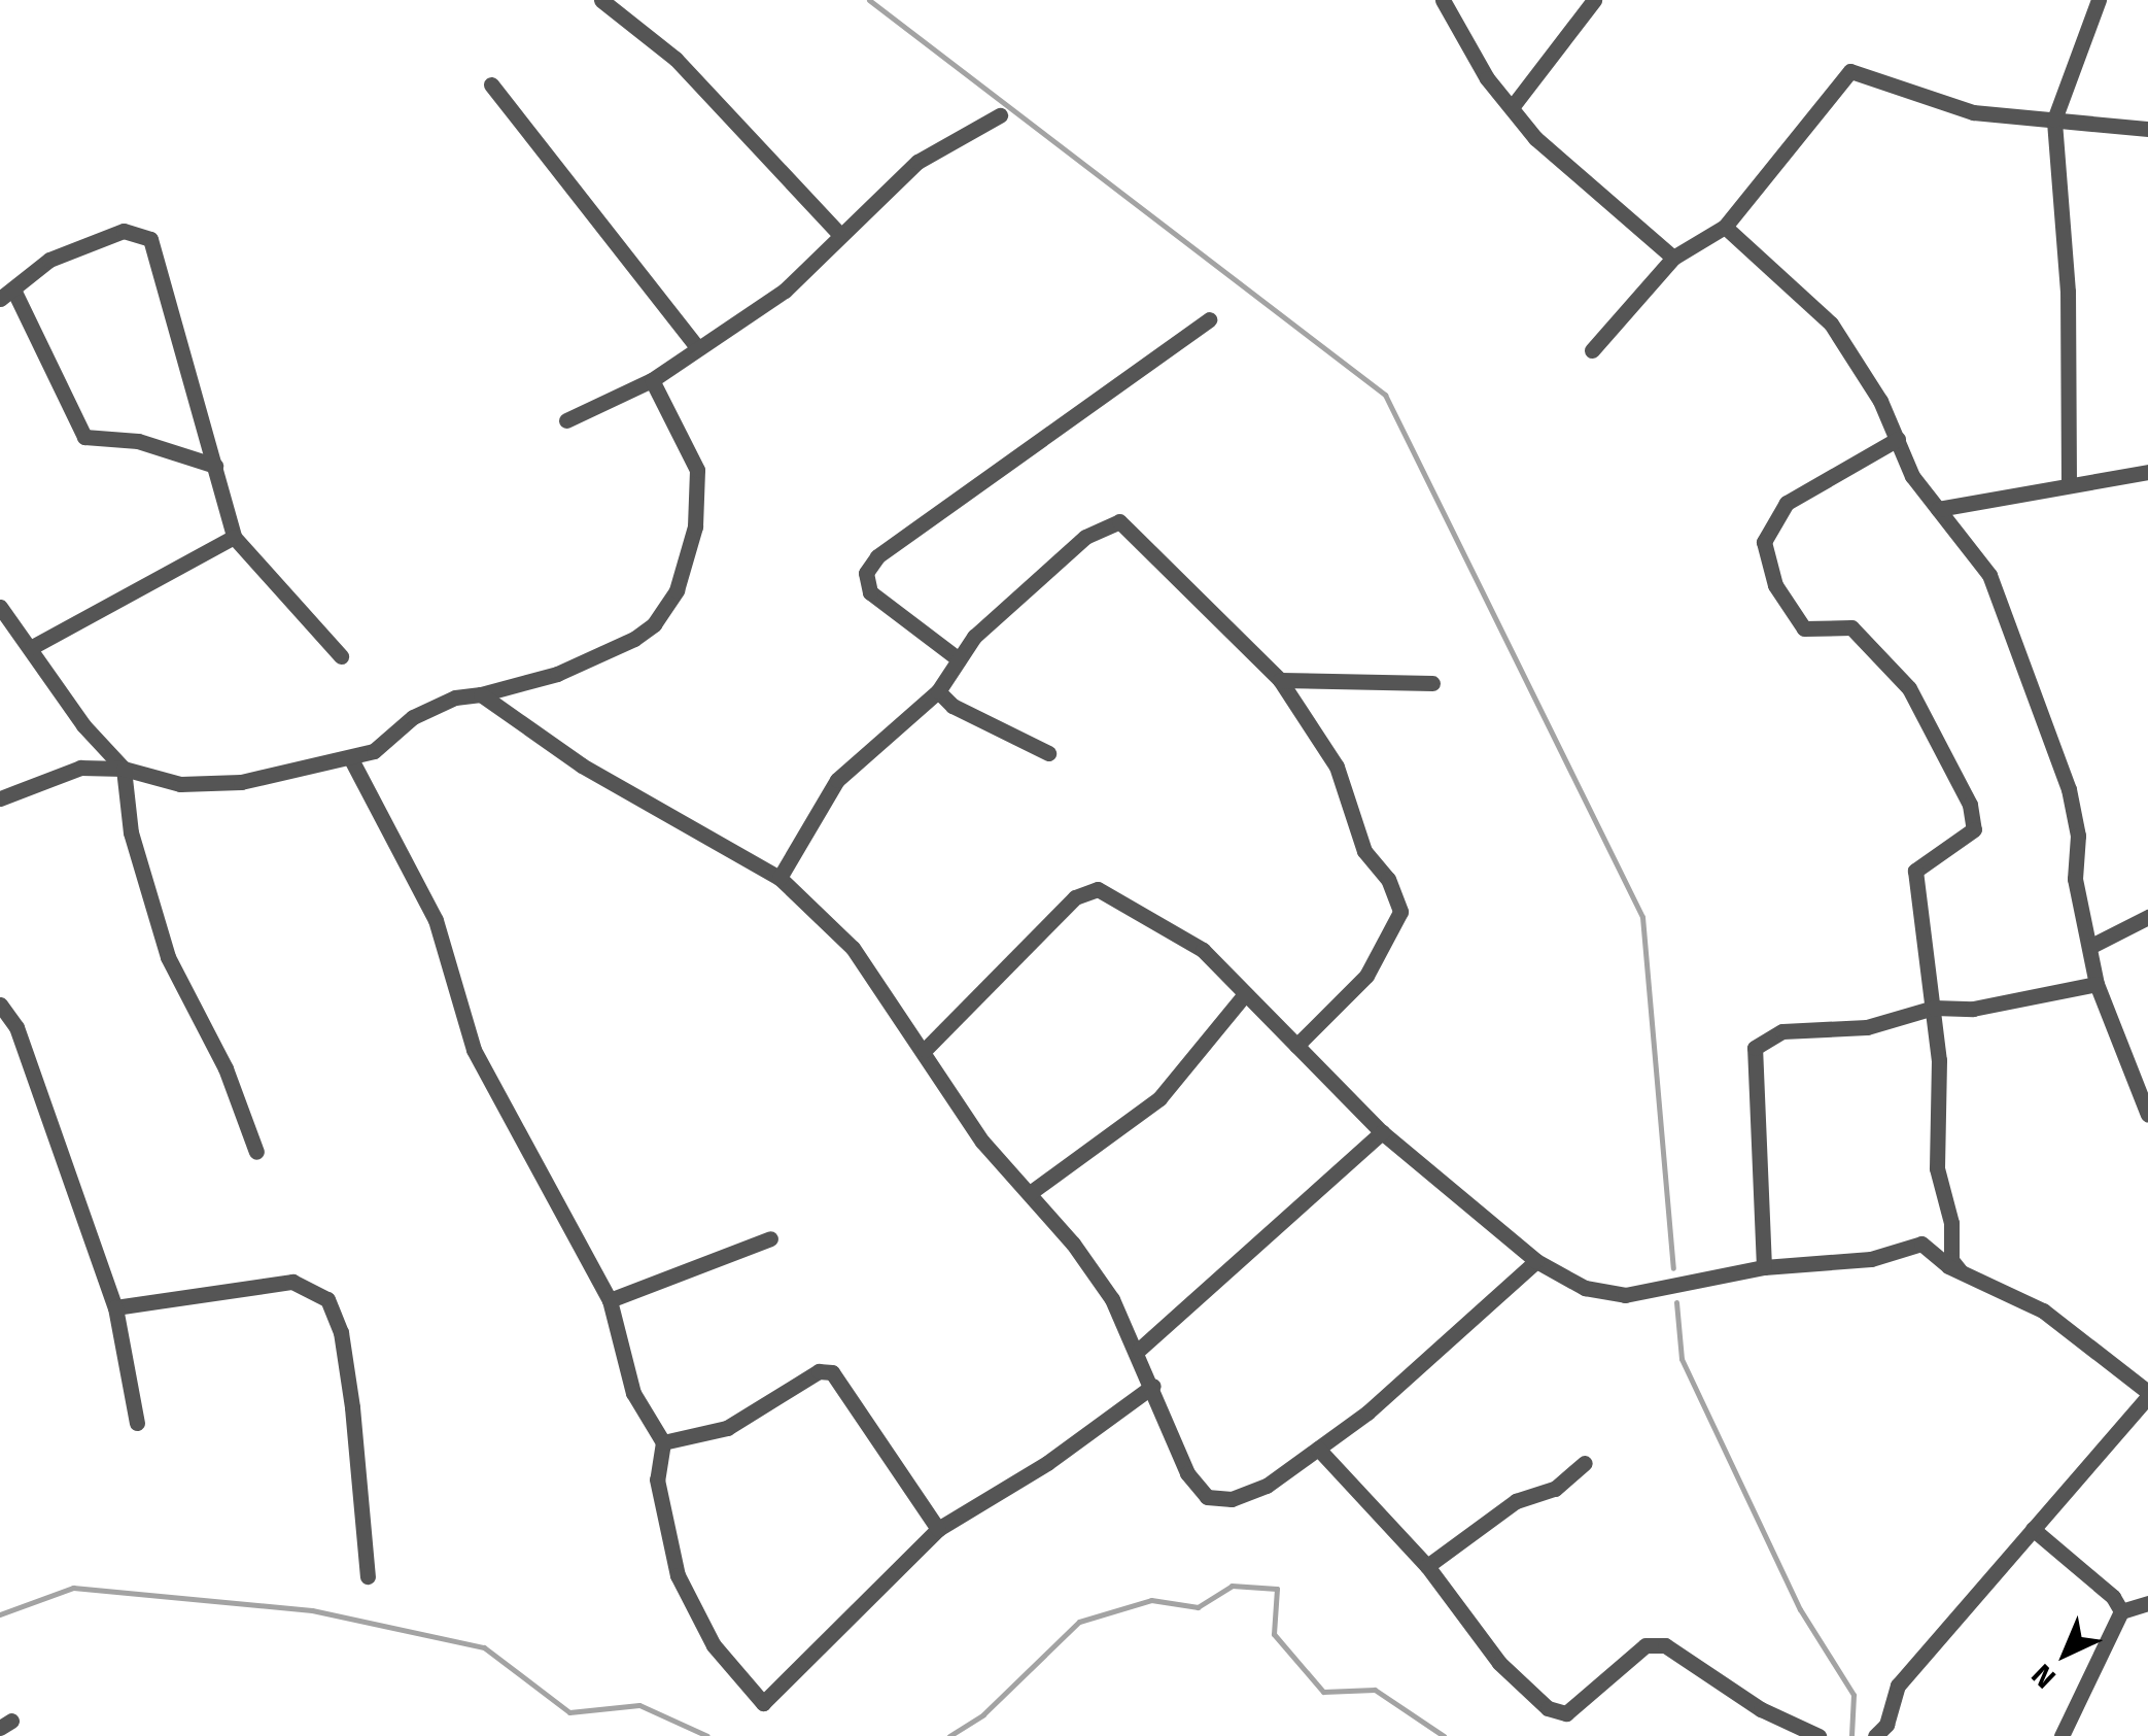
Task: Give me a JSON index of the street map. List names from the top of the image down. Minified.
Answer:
{"north":"bottom left"}
